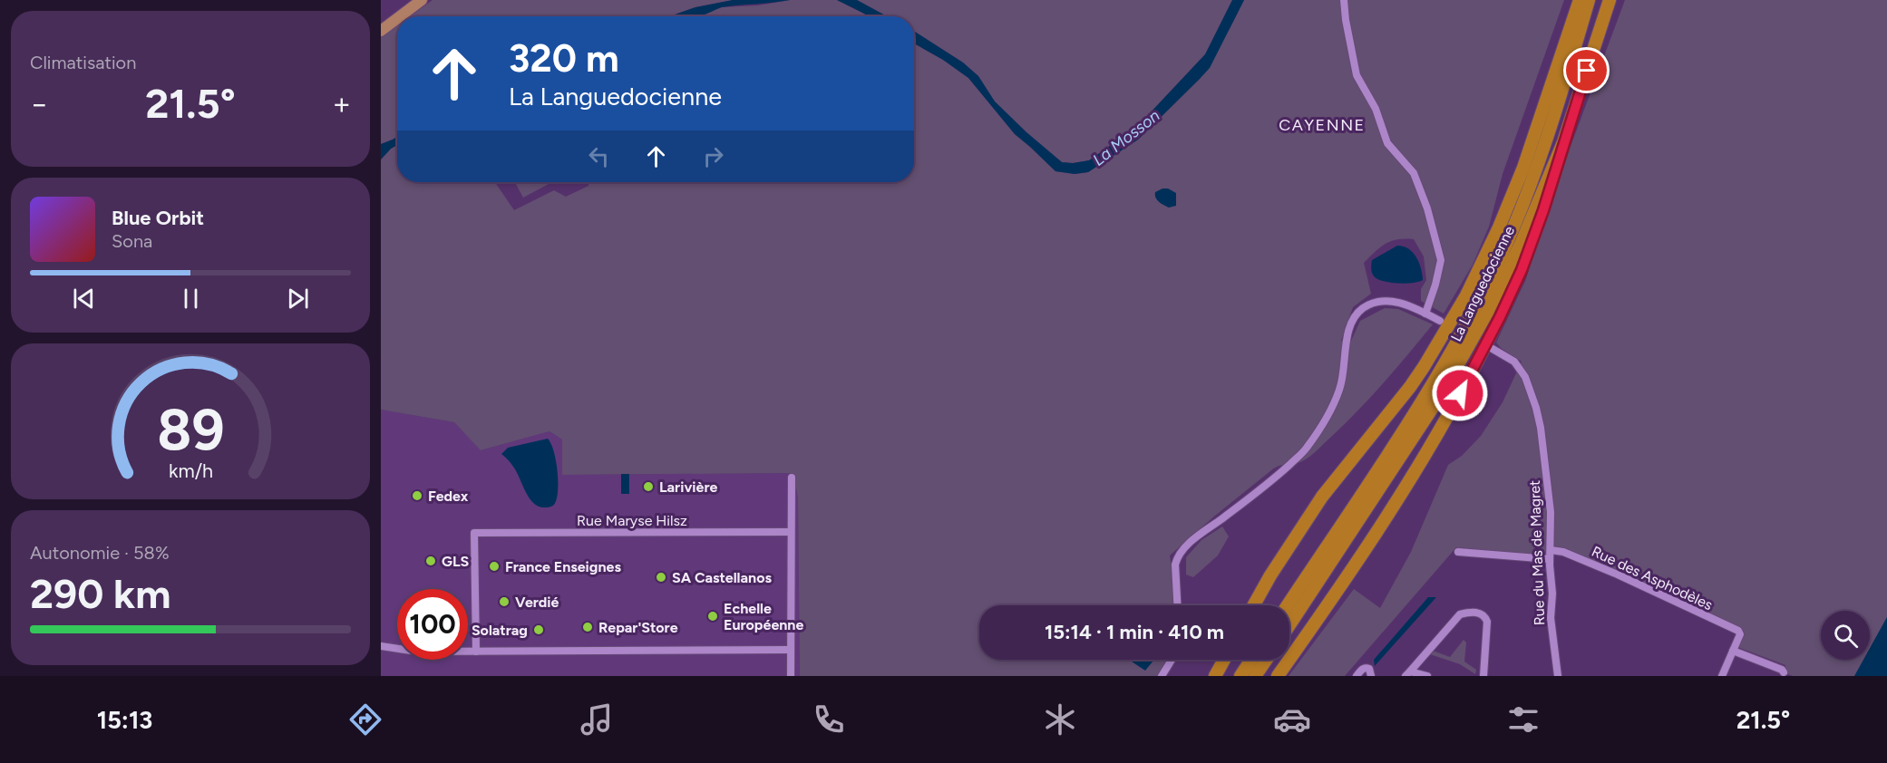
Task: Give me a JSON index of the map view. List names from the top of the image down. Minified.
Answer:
{"streets":{"highway":["La Languedocienne"],"street":["Rue Maryse Hilsz","Rue du Mas de Magret","Rue des Asphodèles"]},"crossings":[["Rue du Mas de Magret","Rue des Asphodèles"]],"districts":["CAYENNE"],"water":["La Mosson"],"places":["Larivière","Fedex","GLS","France Enseignes","SA Castellanos","Verdié","Echelle Européenne","Repar'Store","Solatrag"],"page":{"tile":["Climatisation",["Autonomie · 58%","290 km"]],"turn":["320 m","La Languedocienne"],"heat":["−","21.5°","+"],"song":["Blue Orbit","Sona"],"limit":"100","trip":"15:14 · 1 min · 410 m","tabs":["15:13","21.5°"],"gauge":["89","km/h"]}}
